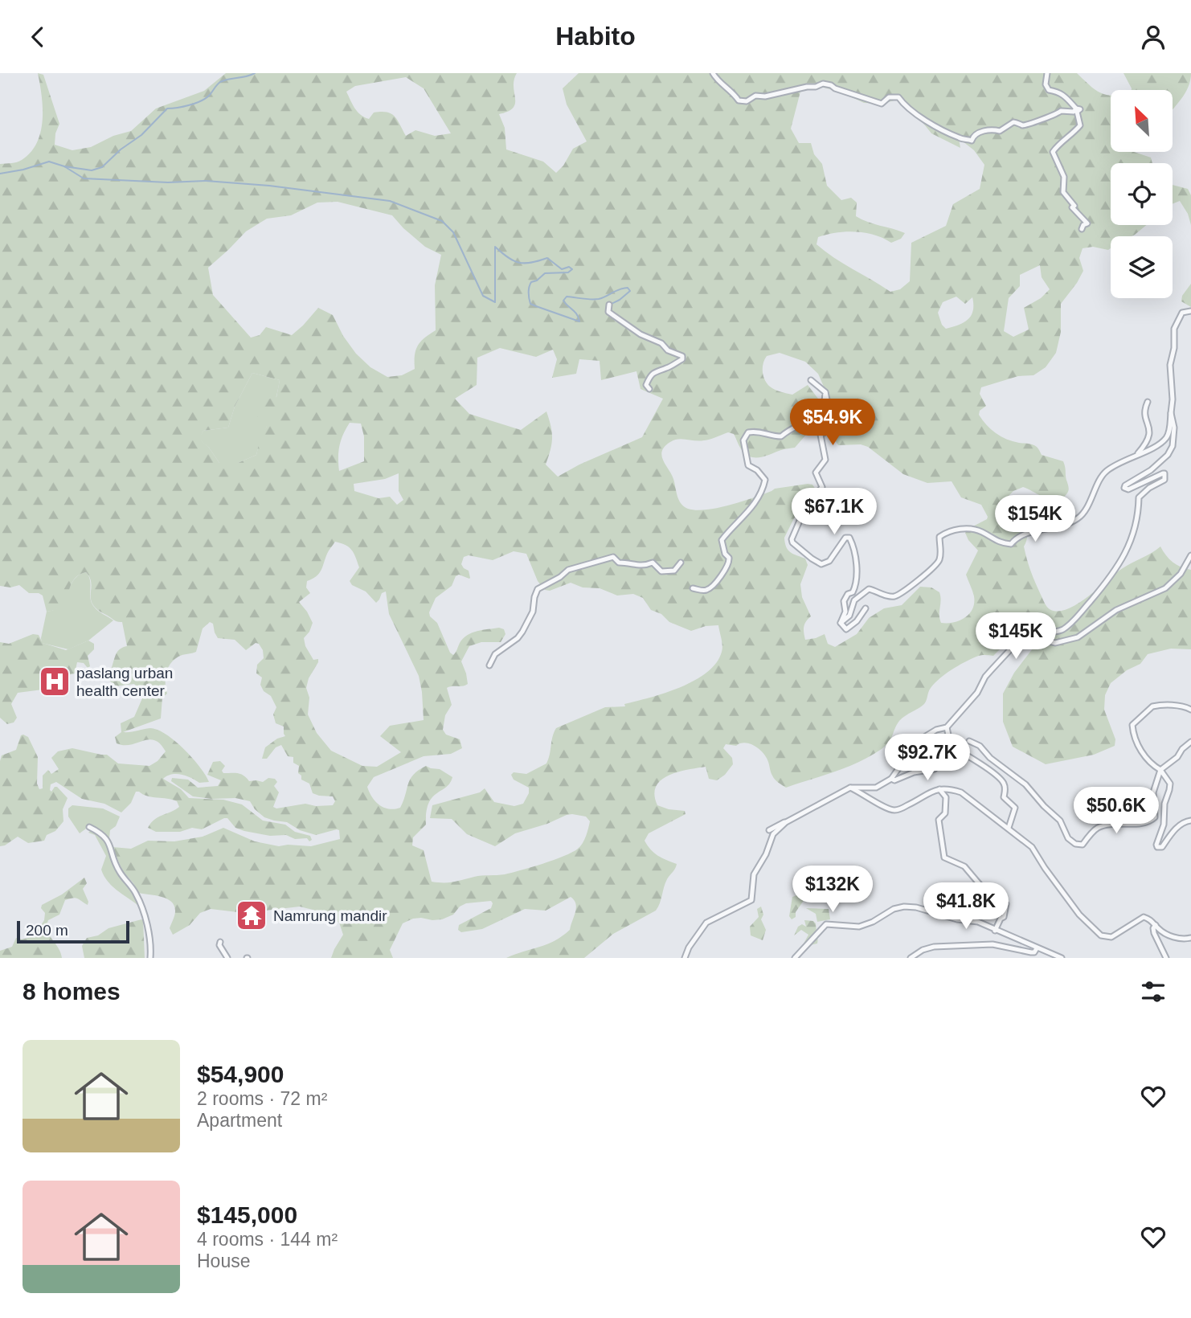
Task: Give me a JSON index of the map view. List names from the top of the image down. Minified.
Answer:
{"places":{"hospital":["paslang urban health center"],"temple":["Namrung mandir"]},"scale_bar":"200 m","north":"top left","page":{"header":"Habito","price":["$54.9K","$67.1K","$154K","$145K","$92.7K","$50.6K","$132K","$41.8K"],"scale":"200 m","heading":"8 homes","list":[{"name":"$54,900","note":"2 rooms · 72 m² · Apartment"},{"name":"$145,000","note":"4 rooms · 144 m² · House"}]}}
